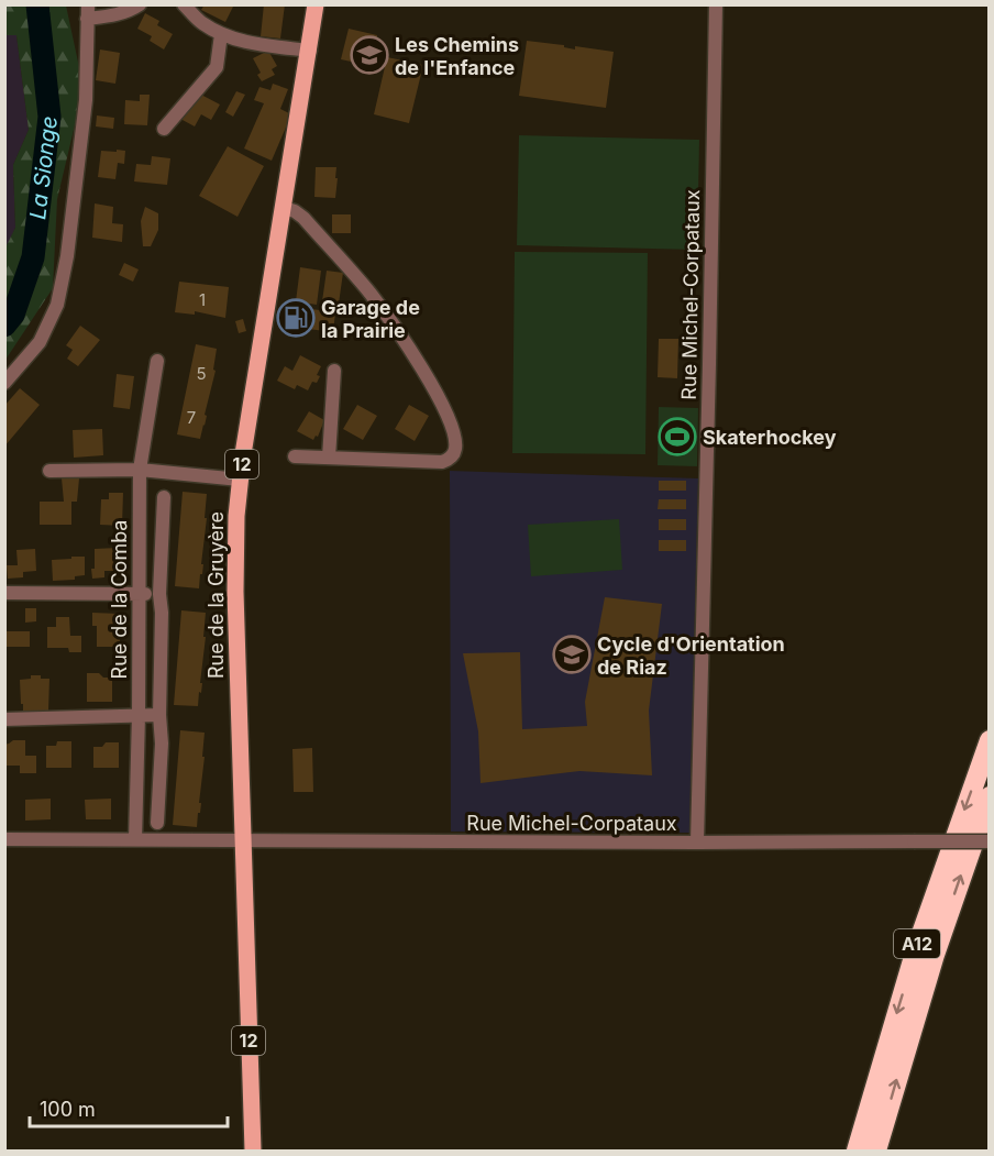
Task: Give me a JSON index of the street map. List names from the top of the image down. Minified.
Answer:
{"streets":{"highway":["A12"],"main road":["12","Rue de la Gruyère"],"street":["Rue Michel-Corpataux","Rue de la Comba"]},"crossings":[["Rue Michel-Corpataux","Rue de la Gruyère"],["Rue Michel-Corpataux","Rue de la Comba"]],"water":["La Sionge"],"places":{"school or university":["Les Chemins de l'Enfance","Cycle d'Orientation de Riaz"],"fuel station":["Garage de la Prairie"],"sports":["Skaterhockey"]},"house_numbers":["1","5","7"],"scale_bar":"100 m"}
